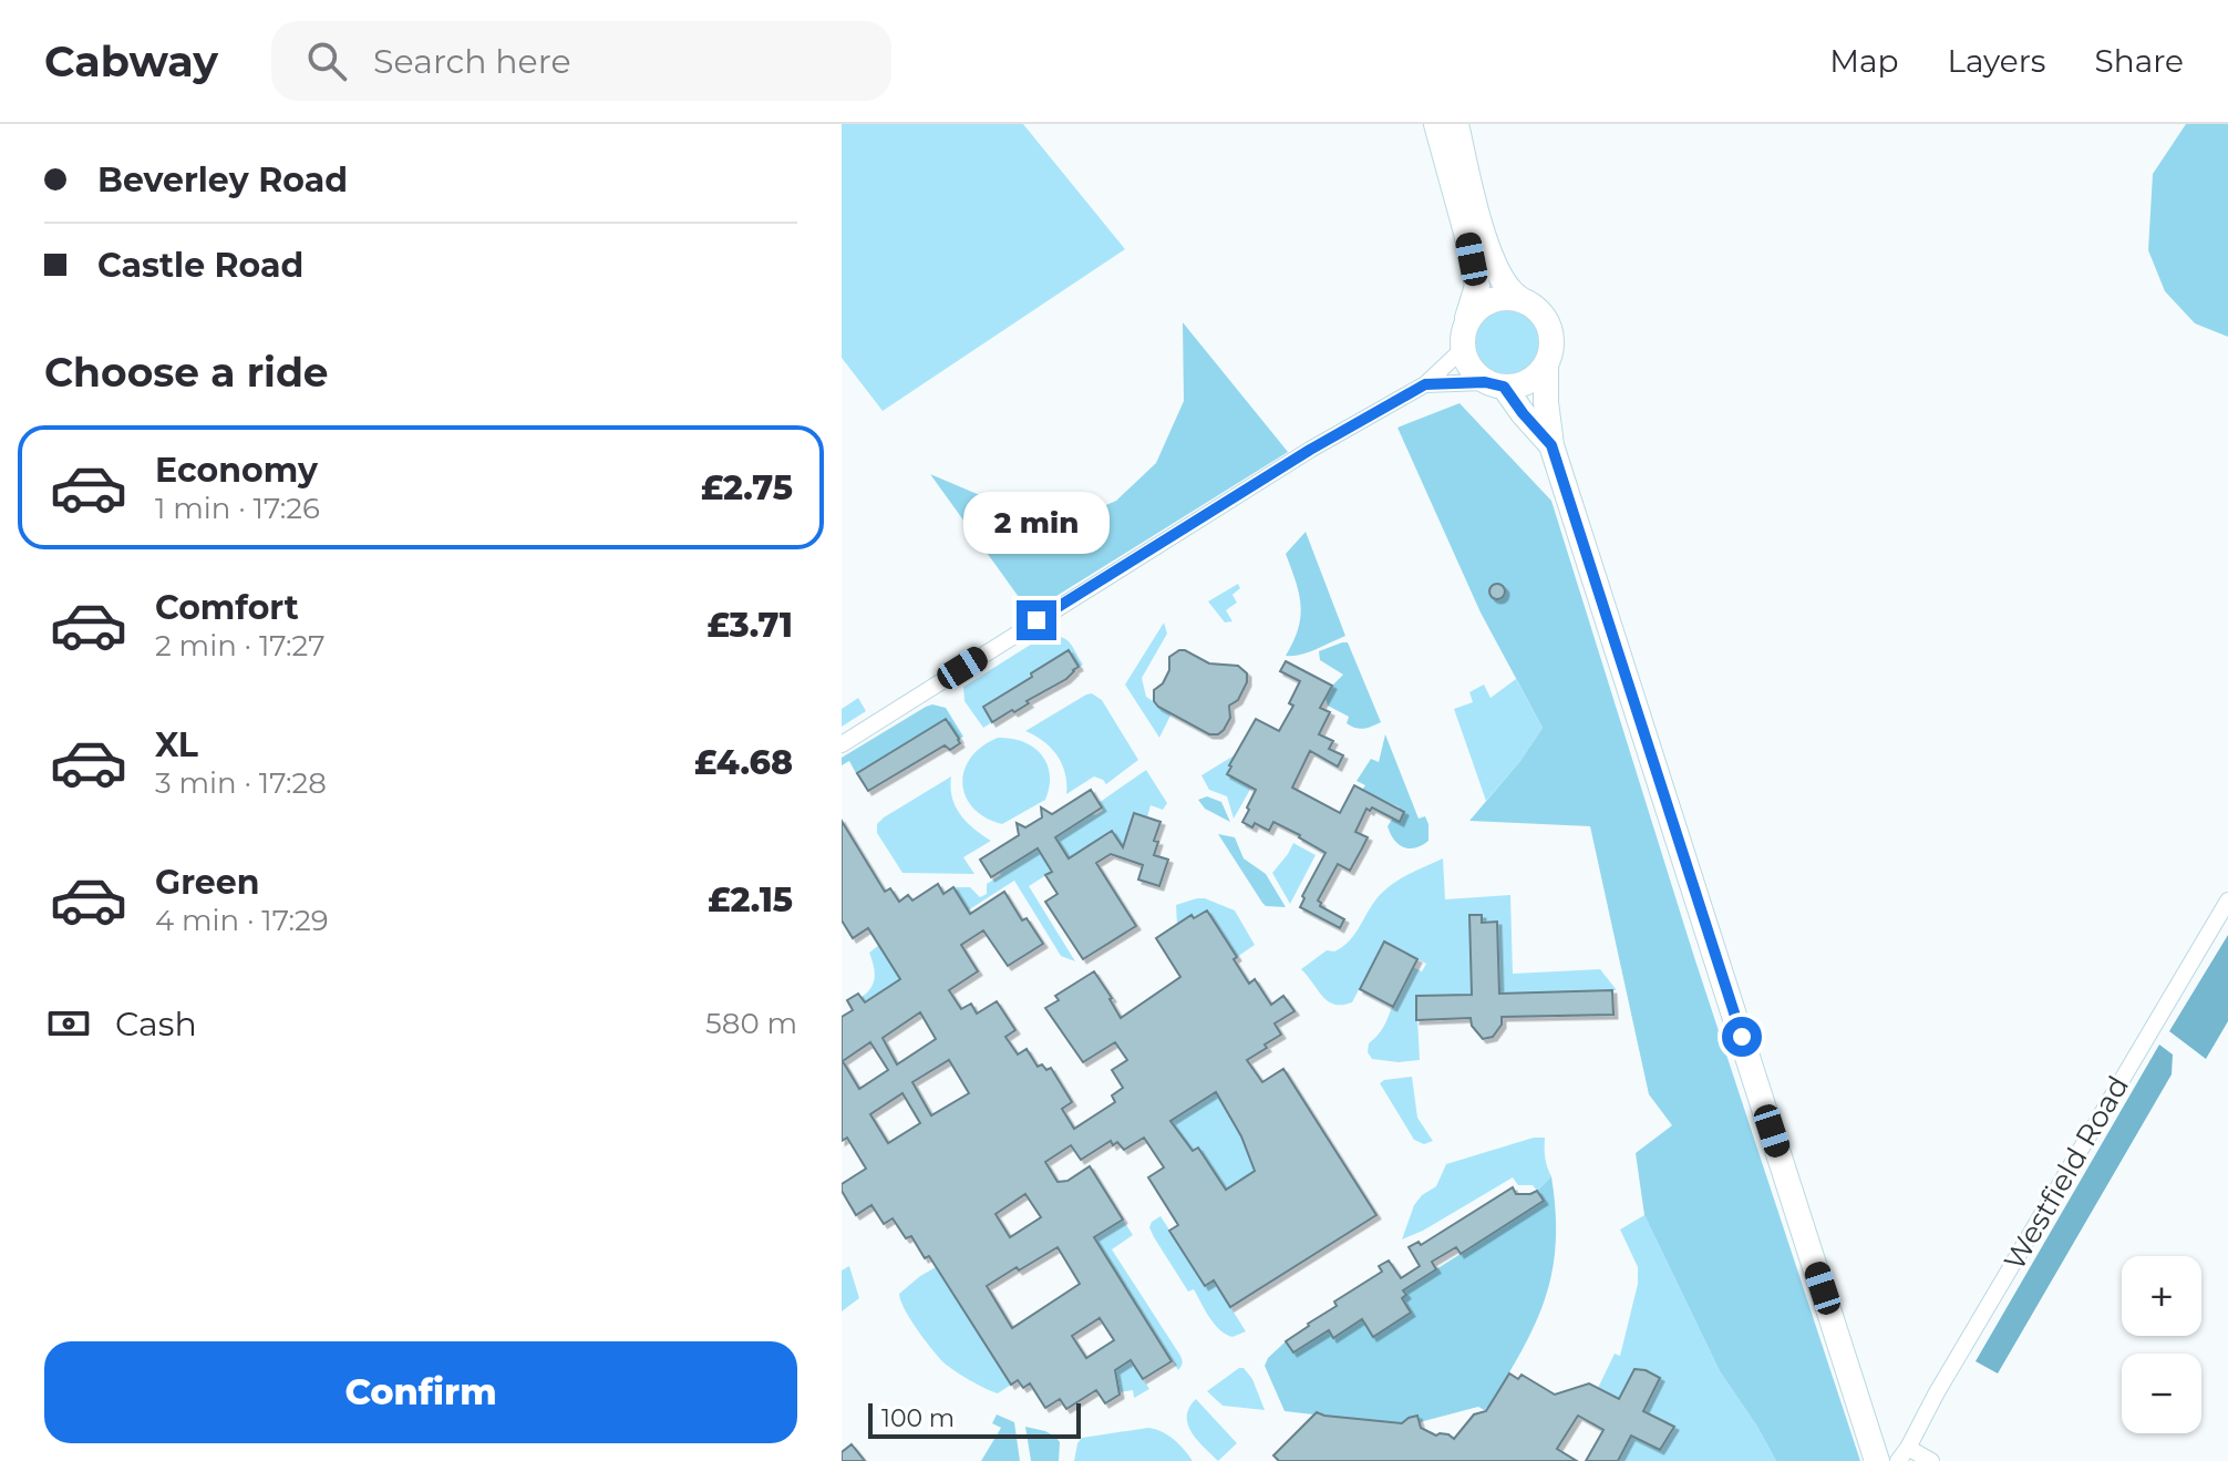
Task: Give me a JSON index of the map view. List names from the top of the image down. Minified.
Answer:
{"streets":{"street":["Westfield Road"]},"scale_bar":"100 m","page":{"header":"Cabway","search":"Search here","nav":["Map","Layers","Share"],"banner":["Beverley Road","Castle Road"],"heading":"Choose a ride","list":[{"name":"Economy","note":"1 min · 17:26","value":"£2.75"},{"name":"Comfort","note":"2 min · 17:27","value":"£3.71"},{"name":"XL","note":"3 min · 17:28","value":"£4.68"},{"name":"Green","note":"4 min · 17:29","value":"£2.15"}],"bubble":"2 min","pay":["Cash","580 m"],"map_buttons":["+","−"],"buttons":"Confirm","scale":"100 m"}}
